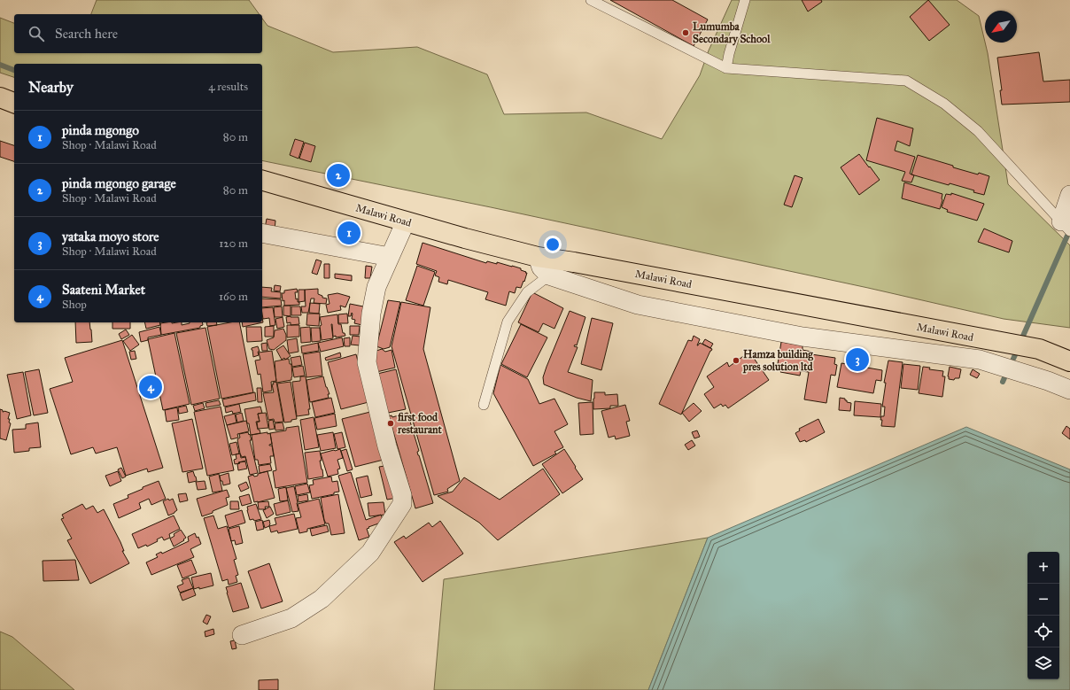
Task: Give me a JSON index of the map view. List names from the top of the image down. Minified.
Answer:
{"streets":{"main road":["Malawi Road"]},"places":["Lumumba Secondary School","Hamza building pres solution ltd","first food restaurant"],"north":"bottom left","page":{"search":"Search here","heading":["Nearby","4 results"],"list":[{"mark":"1","name":"pinda mgongo","note":"Shop · Malawi Road","value":"80 m"},{"mark":"2","name":"pinda mgongo garage","note":"Shop · Malawi Road","value":"80 m"},{"mark":"3","name":"yataka moyo store","note":"Shop · Malawi Road","value":"120 m"},{"mark":"4","name":"Saateni Market","note":"Shop","value":"160 m"}],"pins":["2","1","3","4"],"map_buttons":["+","−"]}}
